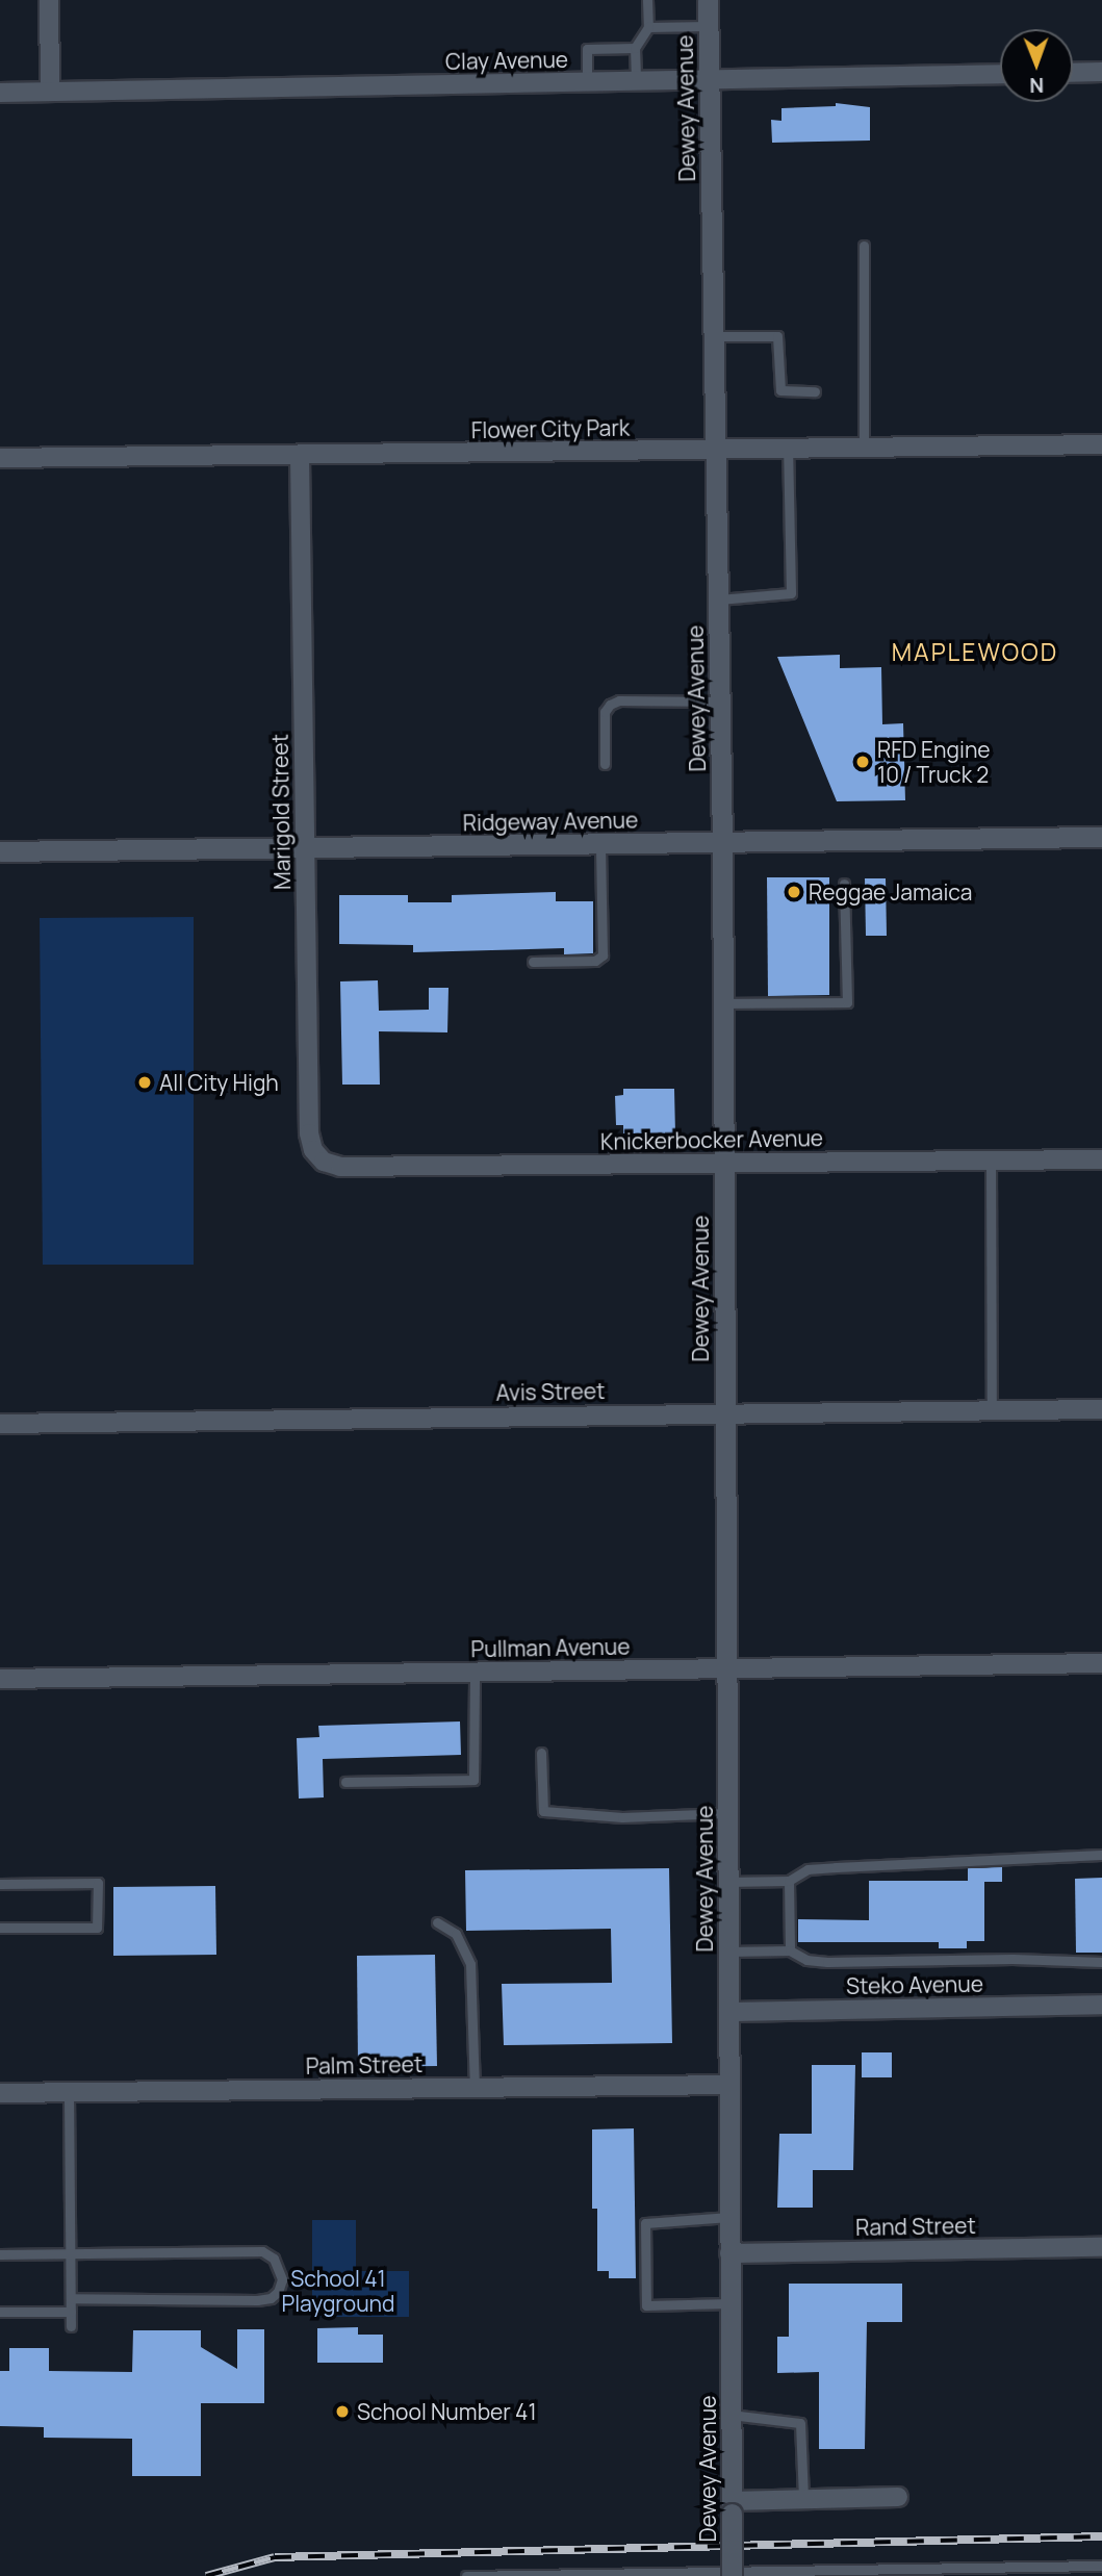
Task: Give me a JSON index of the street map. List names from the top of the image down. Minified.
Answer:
{"streets":{"street":["Clay Avenue","Dewey Avenue","Flower City Park","Marigold Street","Ridgeway Avenue","Knickerbocker Avenue","Avis Street","Pullman Avenue","Steko Avenue","Palm Street","Rand Street"]},"crossings":[["Clay Avenue","Dewey Avenue"],["Dewey Avenue","Flower City Park"],["Dewey Avenue","Ridgeway Avenue"],["Dewey Avenue","Knickerbocker Avenue"],["Dewey Avenue","Avis Street"],["Dewey Avenue","Pullman Avenue"],["Dewey Avenue","Steko Avenue"],["Dewey Avenue","Palm Street"],["Dewey Avenue","Rand Street"],["Flower City Park","Marigold Street"],["Marigold Street","Ridgeway Avenue"],["Marigold Street","Knickerbocker Avenue"]],"districts":["MAPLEWOOD"],"parks":["School 41 Playground"],"places":["RFD Engine 10 / Truck 2","Reggae Jamaica","All City High","School Number 41"],"north":"bottom"}
